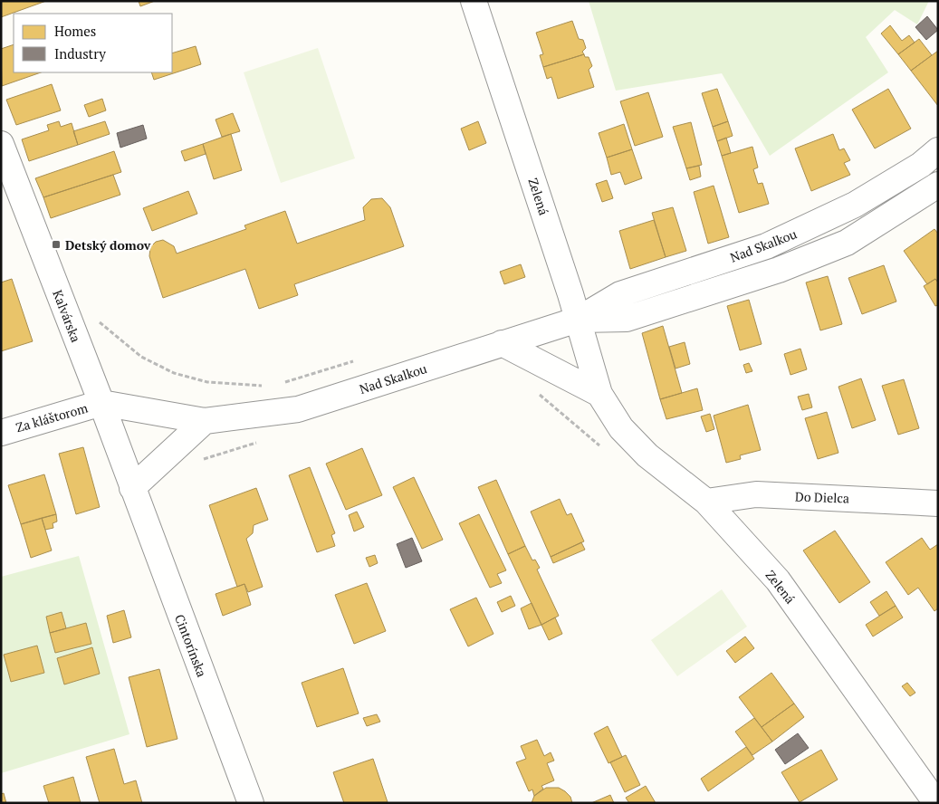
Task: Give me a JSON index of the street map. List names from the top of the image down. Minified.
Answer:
{"streets":{"street":["Zelená","Nad Skalkou","Kalvárska","Za kláštorom","Do Dielca","Cintorínska"]},"crossings":[["Zelená","Nad Skalkou"],["Zelená","Do Dielca"],["Nad Skalkou","Kalvárska"],["Nad Skalkou","Za kláštorom"],["Kalvárska","Za kláštorom"],["Kalvárska","Cintorínska"]],"places":{"transit":["Detský domov"]},"legend":["Homes","Industry"]}
